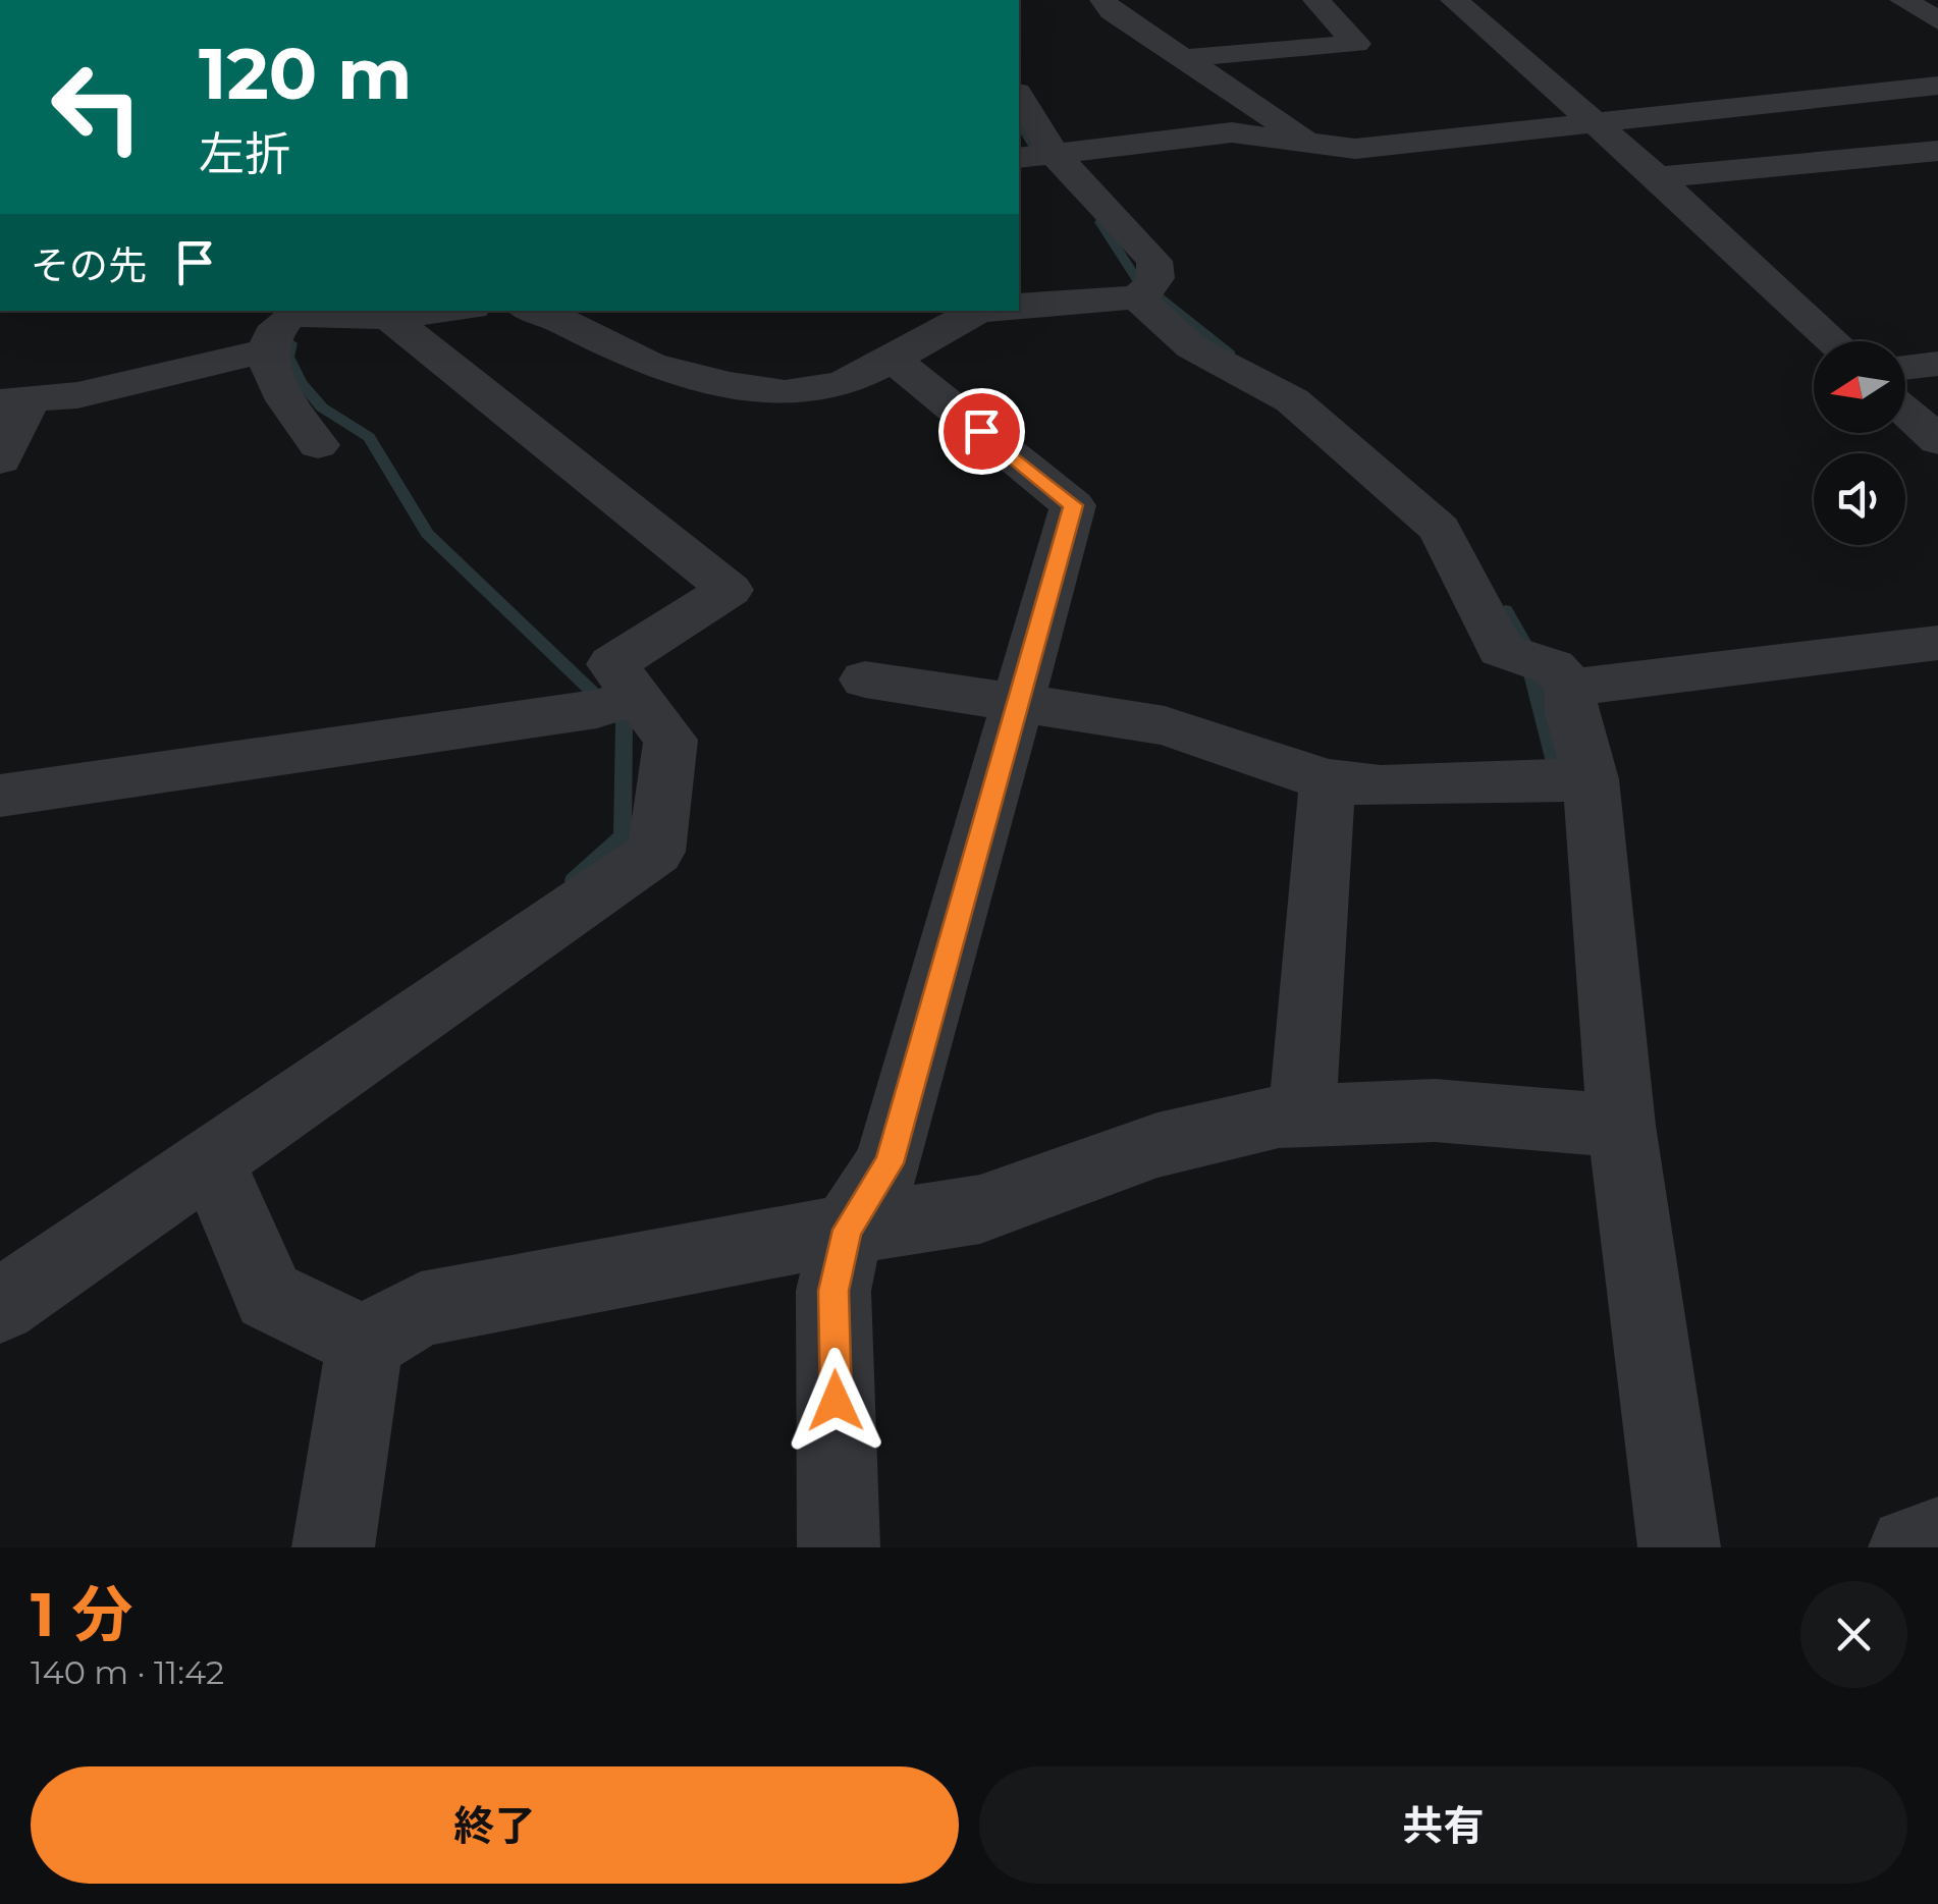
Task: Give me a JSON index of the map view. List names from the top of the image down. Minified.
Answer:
{"north":"left","page":{"turn":["120 m","左折"],"then":"その先","heading":["1 分","140 m · 11:42"],"buttons":["終了","共有"]}}
